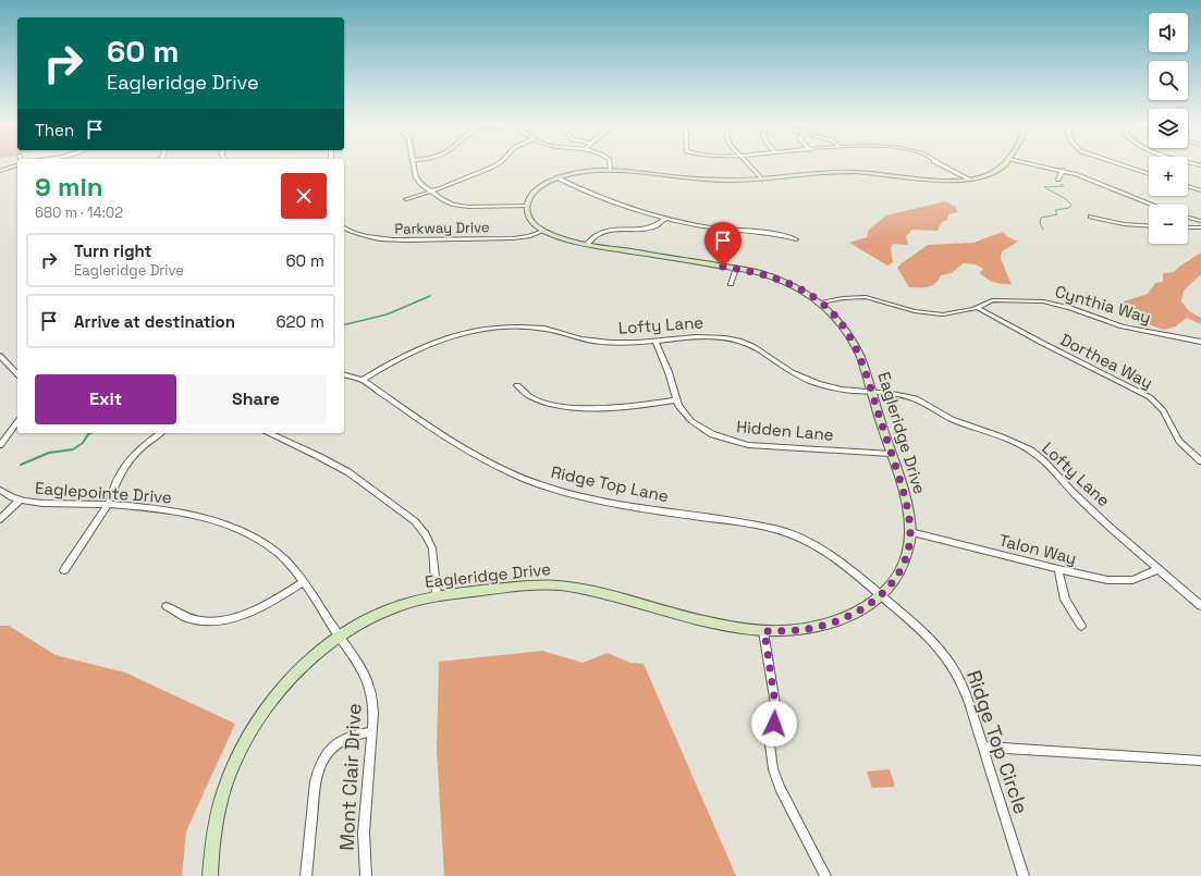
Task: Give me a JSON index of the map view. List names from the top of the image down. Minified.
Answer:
{"streets":{"main road":["Eagleridge Drive"],"street":["Parkway Drive","Cynthia Way","Lofty Lane","Dorthea Way","Hidden Lane","Ridge Top Lane","Eaglepointe Drive","Talon Way","Ridge Top Circle","Mont Clair Drive"]},"crossings":[["Parkway Drive","Eagleridge Drive"],["Cynthia Way","Dorthea Way"],["Cynthia Way","Eagleridge Drive"],["Lofty Lane","Hidden Lane"],["Lofty Lane","Eagleridge Drive"],["Lofty Lane","Ridge Top Lane"],["Lofty Lane","Talon Way"],["Hidden Lane","Eagleridge Drive"],["Eagleridge Drive","Ridge Top Lane"],["Eagleridge Drive","Eaglepointe Drive"],["Eagleridge Drive","Talon Way"],["Eagleridge Drive","Ridge Top Circle"],["Eagleridge Drive","Mont Clair Drive"],["Ridge Top Lane","Ridge Top Circle"],["Eaglepointe Drive","Mont Clair Drive"]],"page":{"map_buttons":["+","−"],"turn":["60 m","Eagleridge Drive"],"then":"Then","heading":["9 min","680 m · 14:02"],"list":[{"name":"Turn right","note":"Eagleridge Drive","value":"60 m"},{"name":"Arrive at destination","value":"620 m"}],"buttons":["Exit","Share"]}}
